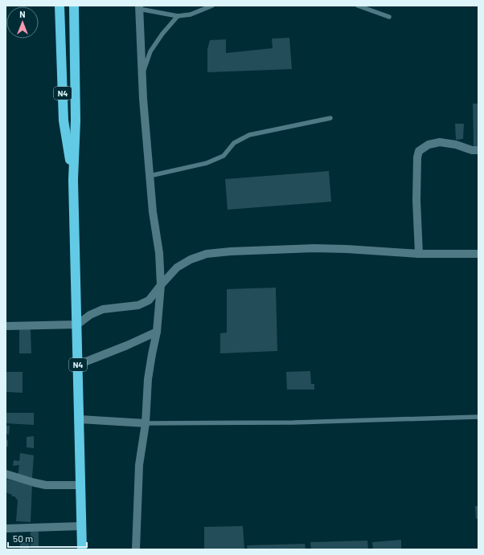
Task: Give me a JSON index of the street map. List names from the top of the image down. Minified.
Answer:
{"streets":{"highway":["N4"]},"scale_bar":"50 m","north":"top"}
